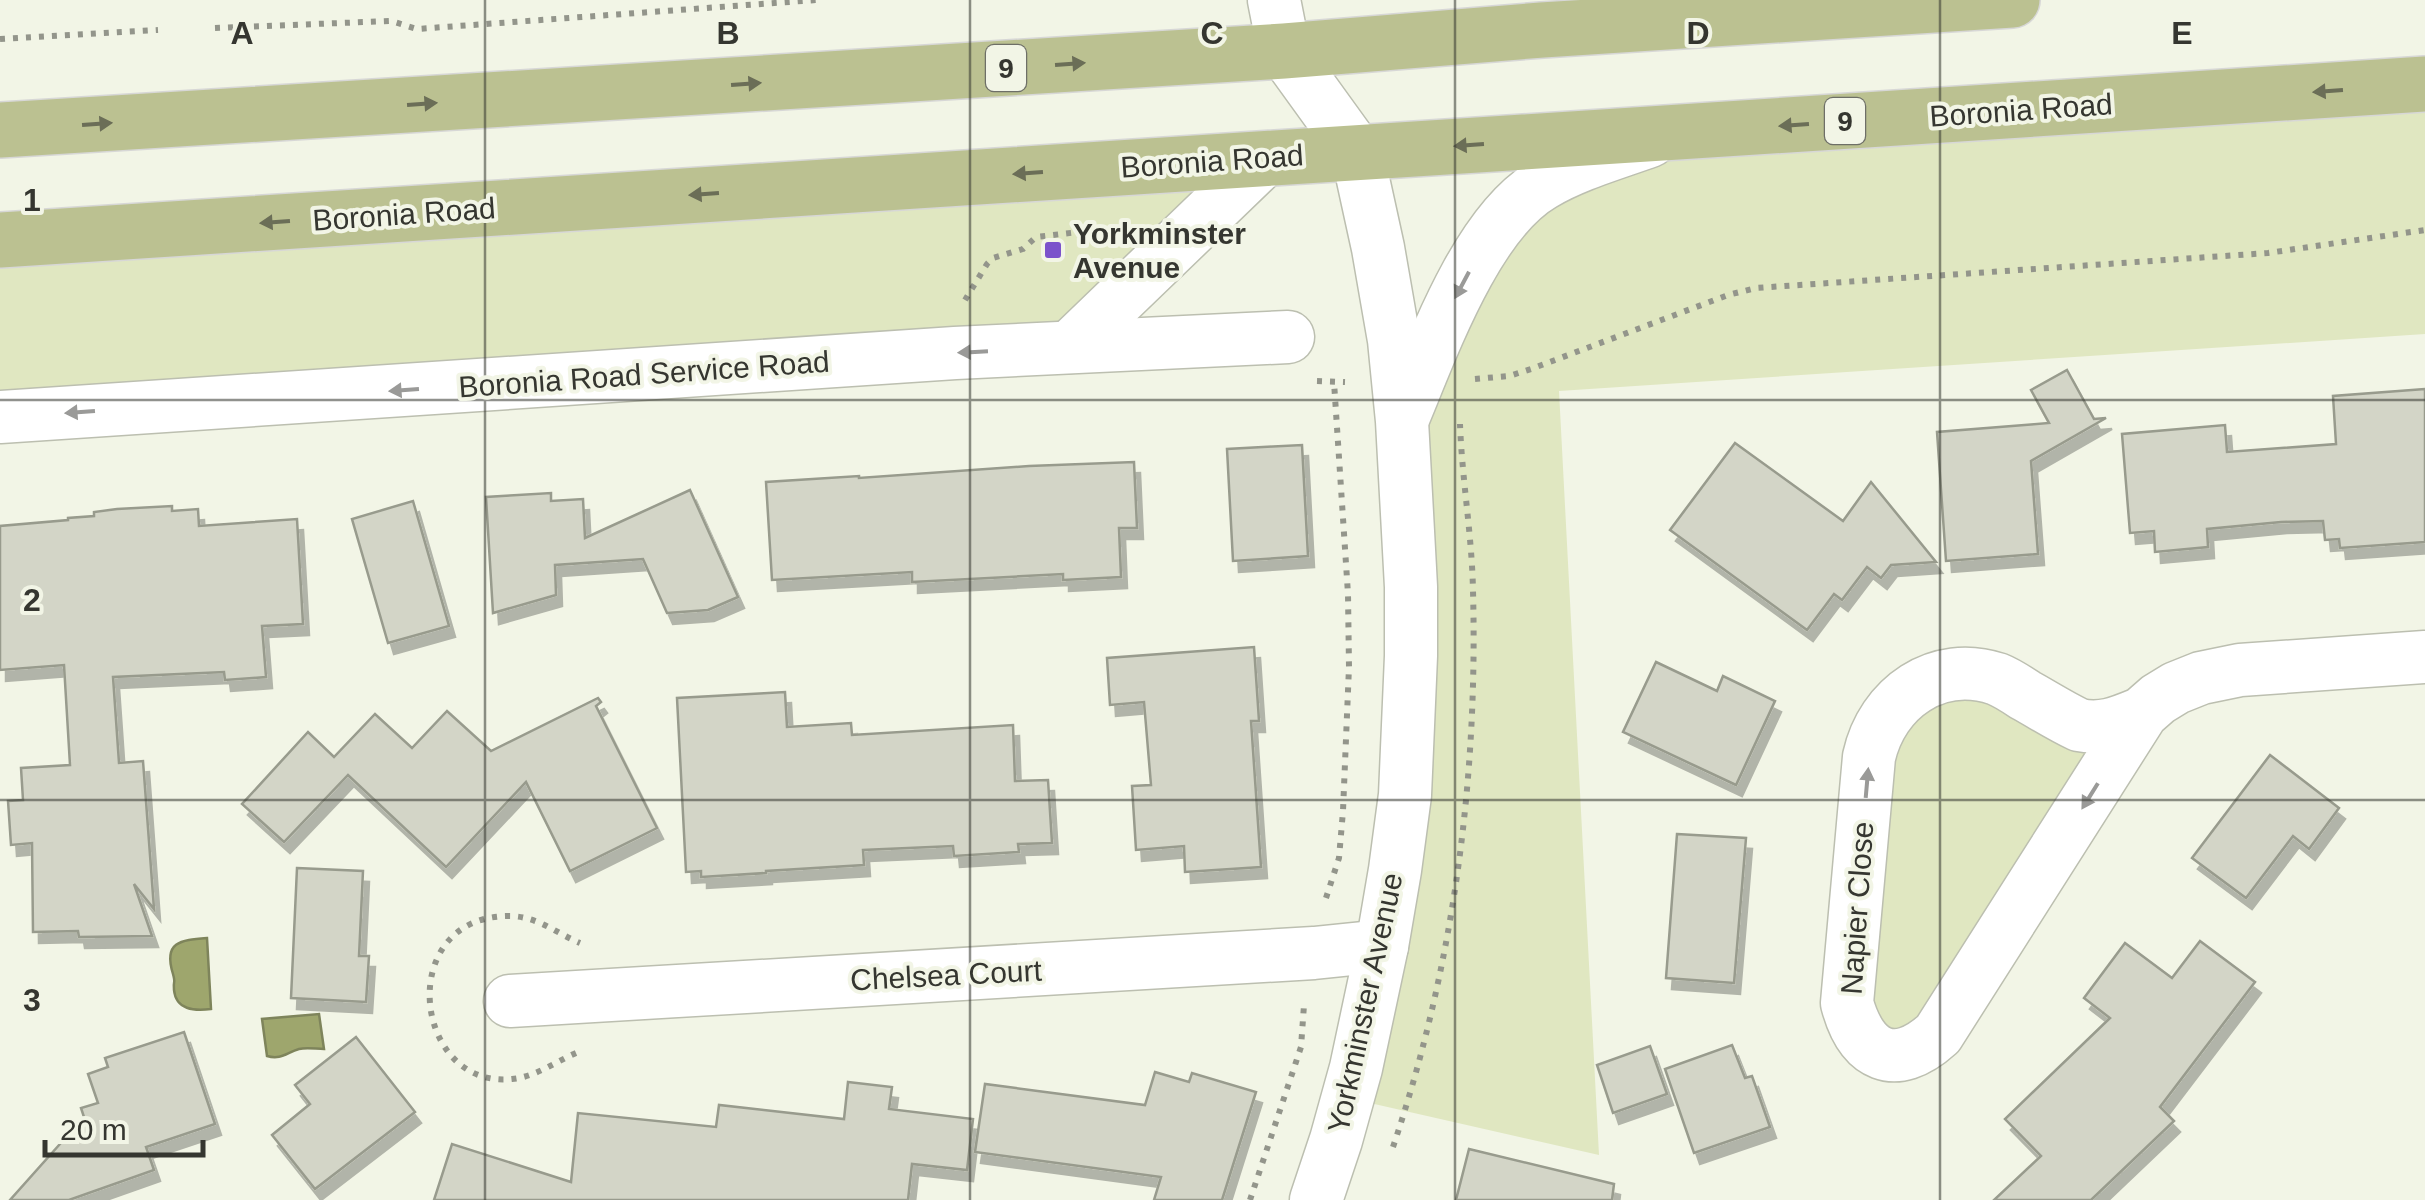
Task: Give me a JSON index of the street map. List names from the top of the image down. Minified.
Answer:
{"streets":{"main road":["9","Boronia Road"],"street":["Boronia Road Service Road","Napier Close","Chelsea Court","Yorkminster Avenue"]},"crossings":[["9","Yorkminster Avenue"],["Boronia Road","Yorkminster Avenue"],["Chelsea Court","Yorkminster Avenue"]],"one_way":["Boronia Road Service Road"],"places":{"transit":["Yorkminster Avenue"]},"scale_bar":"20 m","grid":{"columns":["A","B","C","D","E"],"rows":["1","2","3"]}}
